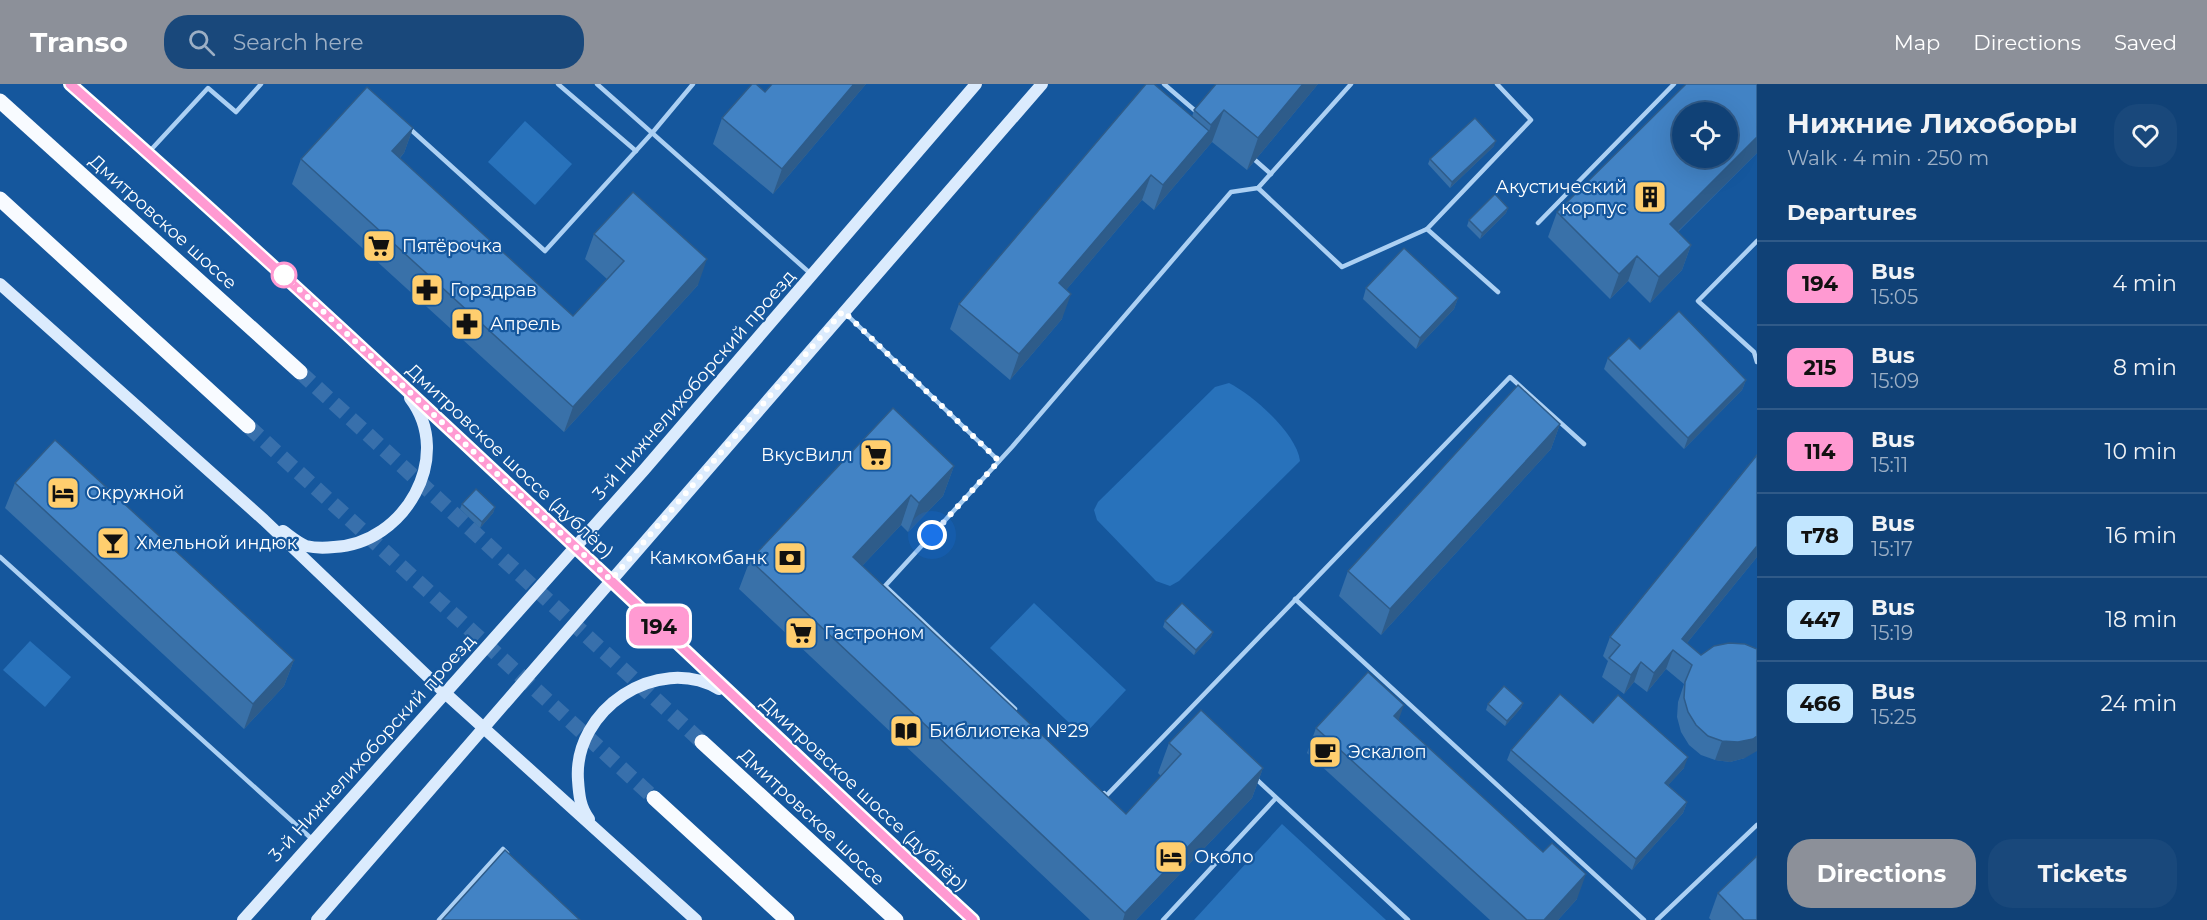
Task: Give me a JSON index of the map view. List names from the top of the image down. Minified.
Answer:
{"streets":{"main road":["Дмитровское шоссе","3-й Нижнелихоборский проезд","Дмитровское шоссе (дублёр)"]},"crossings":[["3-й Нижнелихоборский проезд","Дмитровское шоссе (дублёр)"]],"places":{"building":["Акустический корпус"],"supermarket":["Пятёрочка","ВкусВилл","Гастроном"],"pharmacy":["Горздрав","Апрель"],"hotel":["Окружной","Около"],"bar":["Хмельной индюк"],"bank":["Камкомбанк"],"library":["Библиотека №29"],"cafe":["Эскалоп"]},"lines":["bus line 194"],"page":{"header":"Transo","search":"Search here","nav":["Map","Directions","Saved"],"on_map":"194","heading":[["Нижние Лихоборы","Walk · 4 min · 250 m"],"Departures"],"list":[{"mark":"194","name":"Bus","note":"15:05","value":"4 min"},{"mark":"215","name":"Bus","note":"15:09","value":"8 min"},{"mark":"114","name":"Bus","note":"15:11","value":"10 min"},{"mark":"т78","name":"Bus","note":"15:17","value":"16 min"},{"mark":"447","name":"Bus","note":"15:19","value":"18 min"},{"mark":"466","name":"Bus","note":"15:25","value":"24 min"}],"buttons":["Directions","Tickets"]}}
